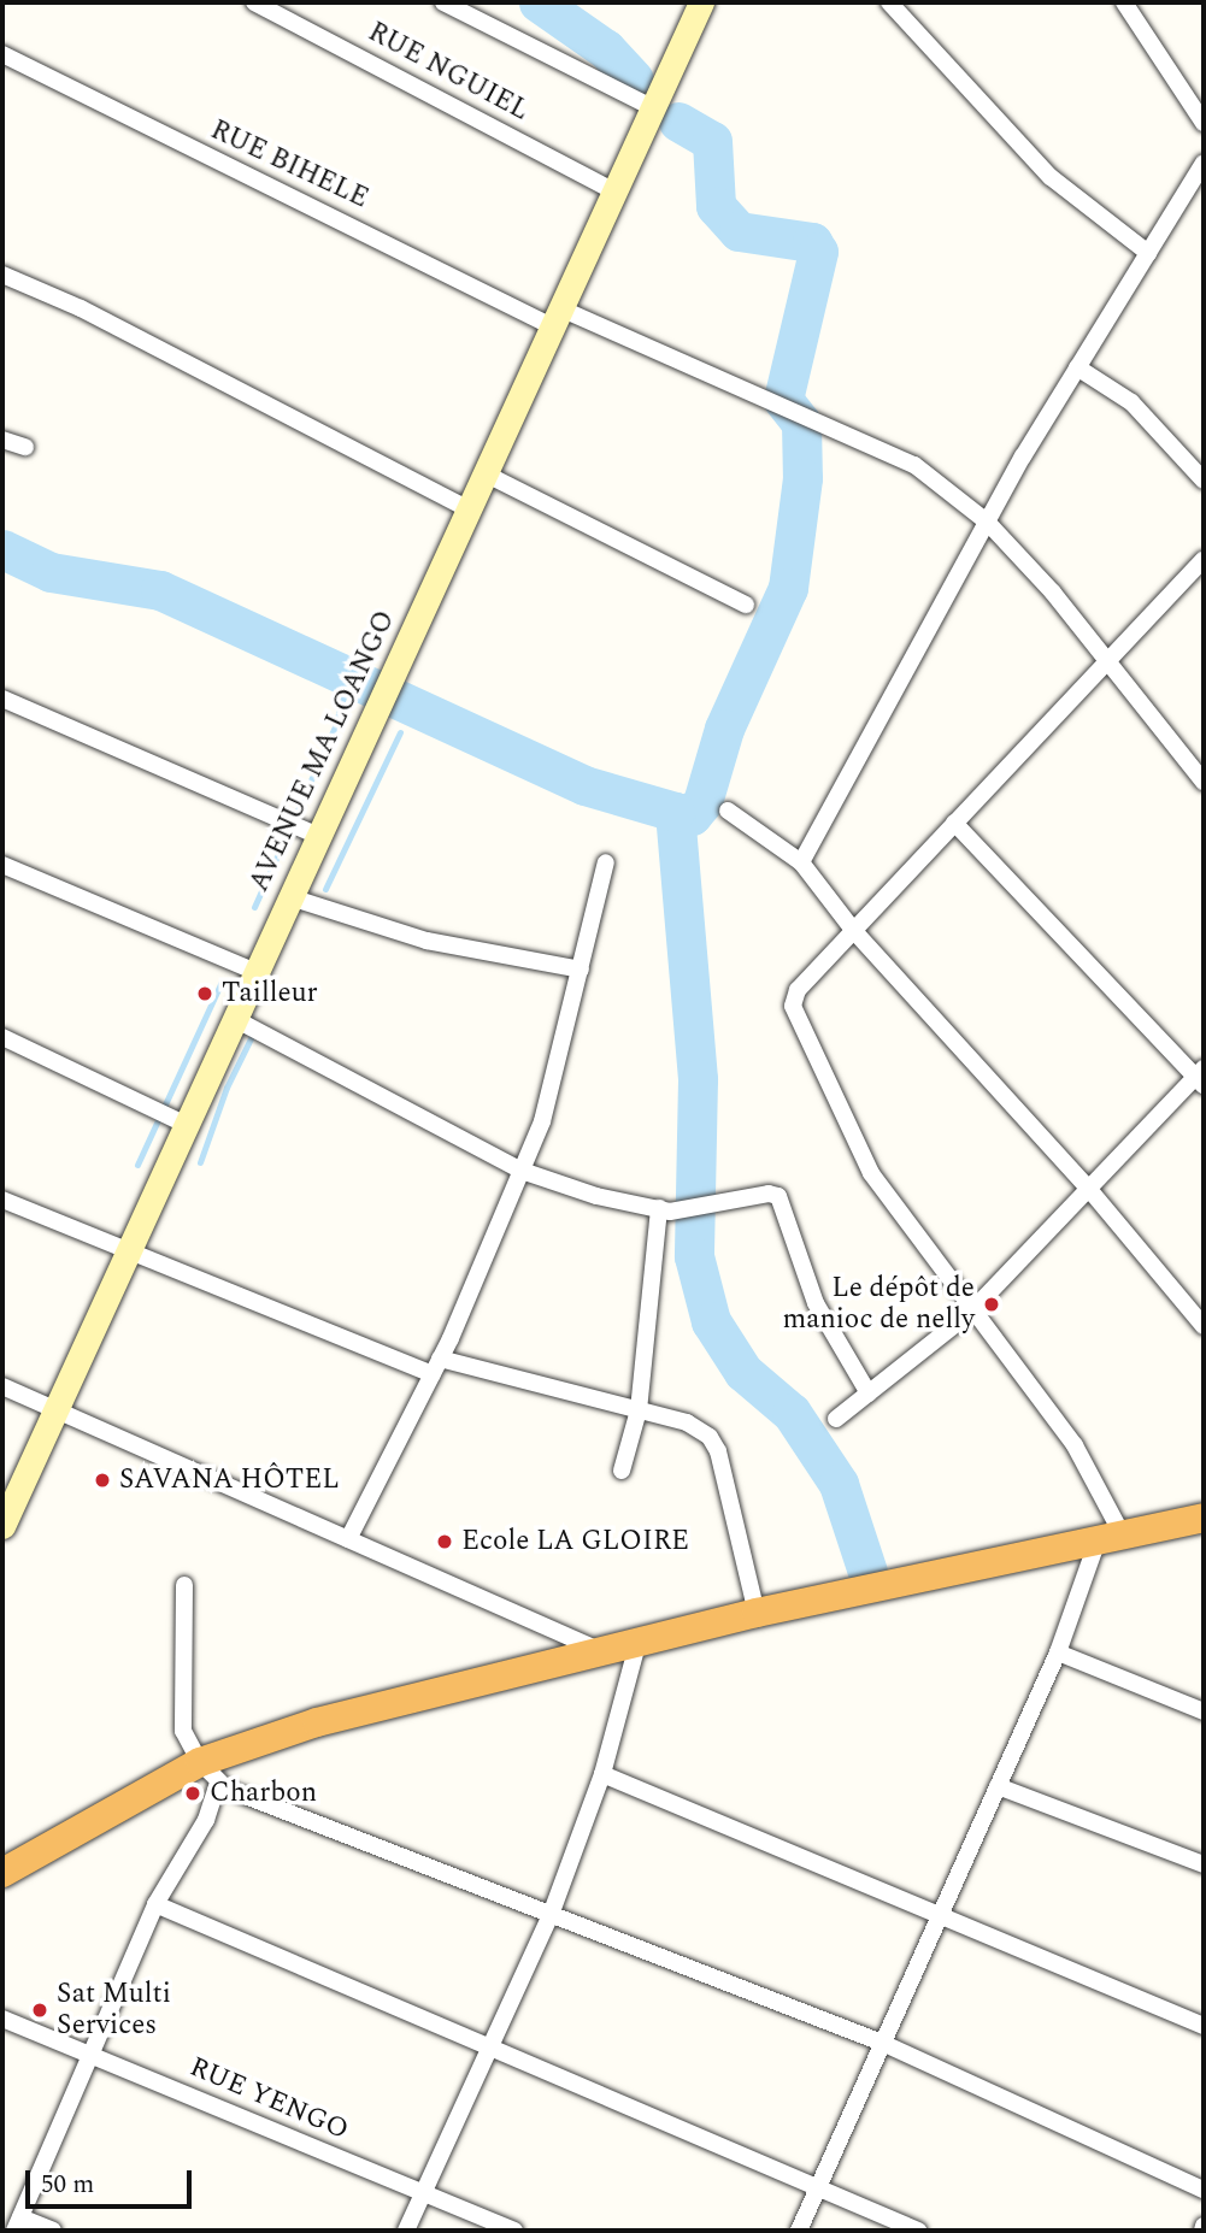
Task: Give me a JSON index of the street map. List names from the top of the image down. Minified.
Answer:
{"streets":{"main road":["AVENUE MA LOANGO"],"street":["RUE NGUIEL","RUE BIHELE","RUE YENGO"]},"crossings":[["RUE NGUIEL","AVENUE MA LOANGO"],["RUE BIHELE","AVENUE MA LOANGO"]],"places":["Tailleur","Le dépôt de manioc de nelly","SAVANA HÔTEL","Ecole LA GLOIRE","Charbon","Sat Multi Services"],"scale_bar":"50 m"}
